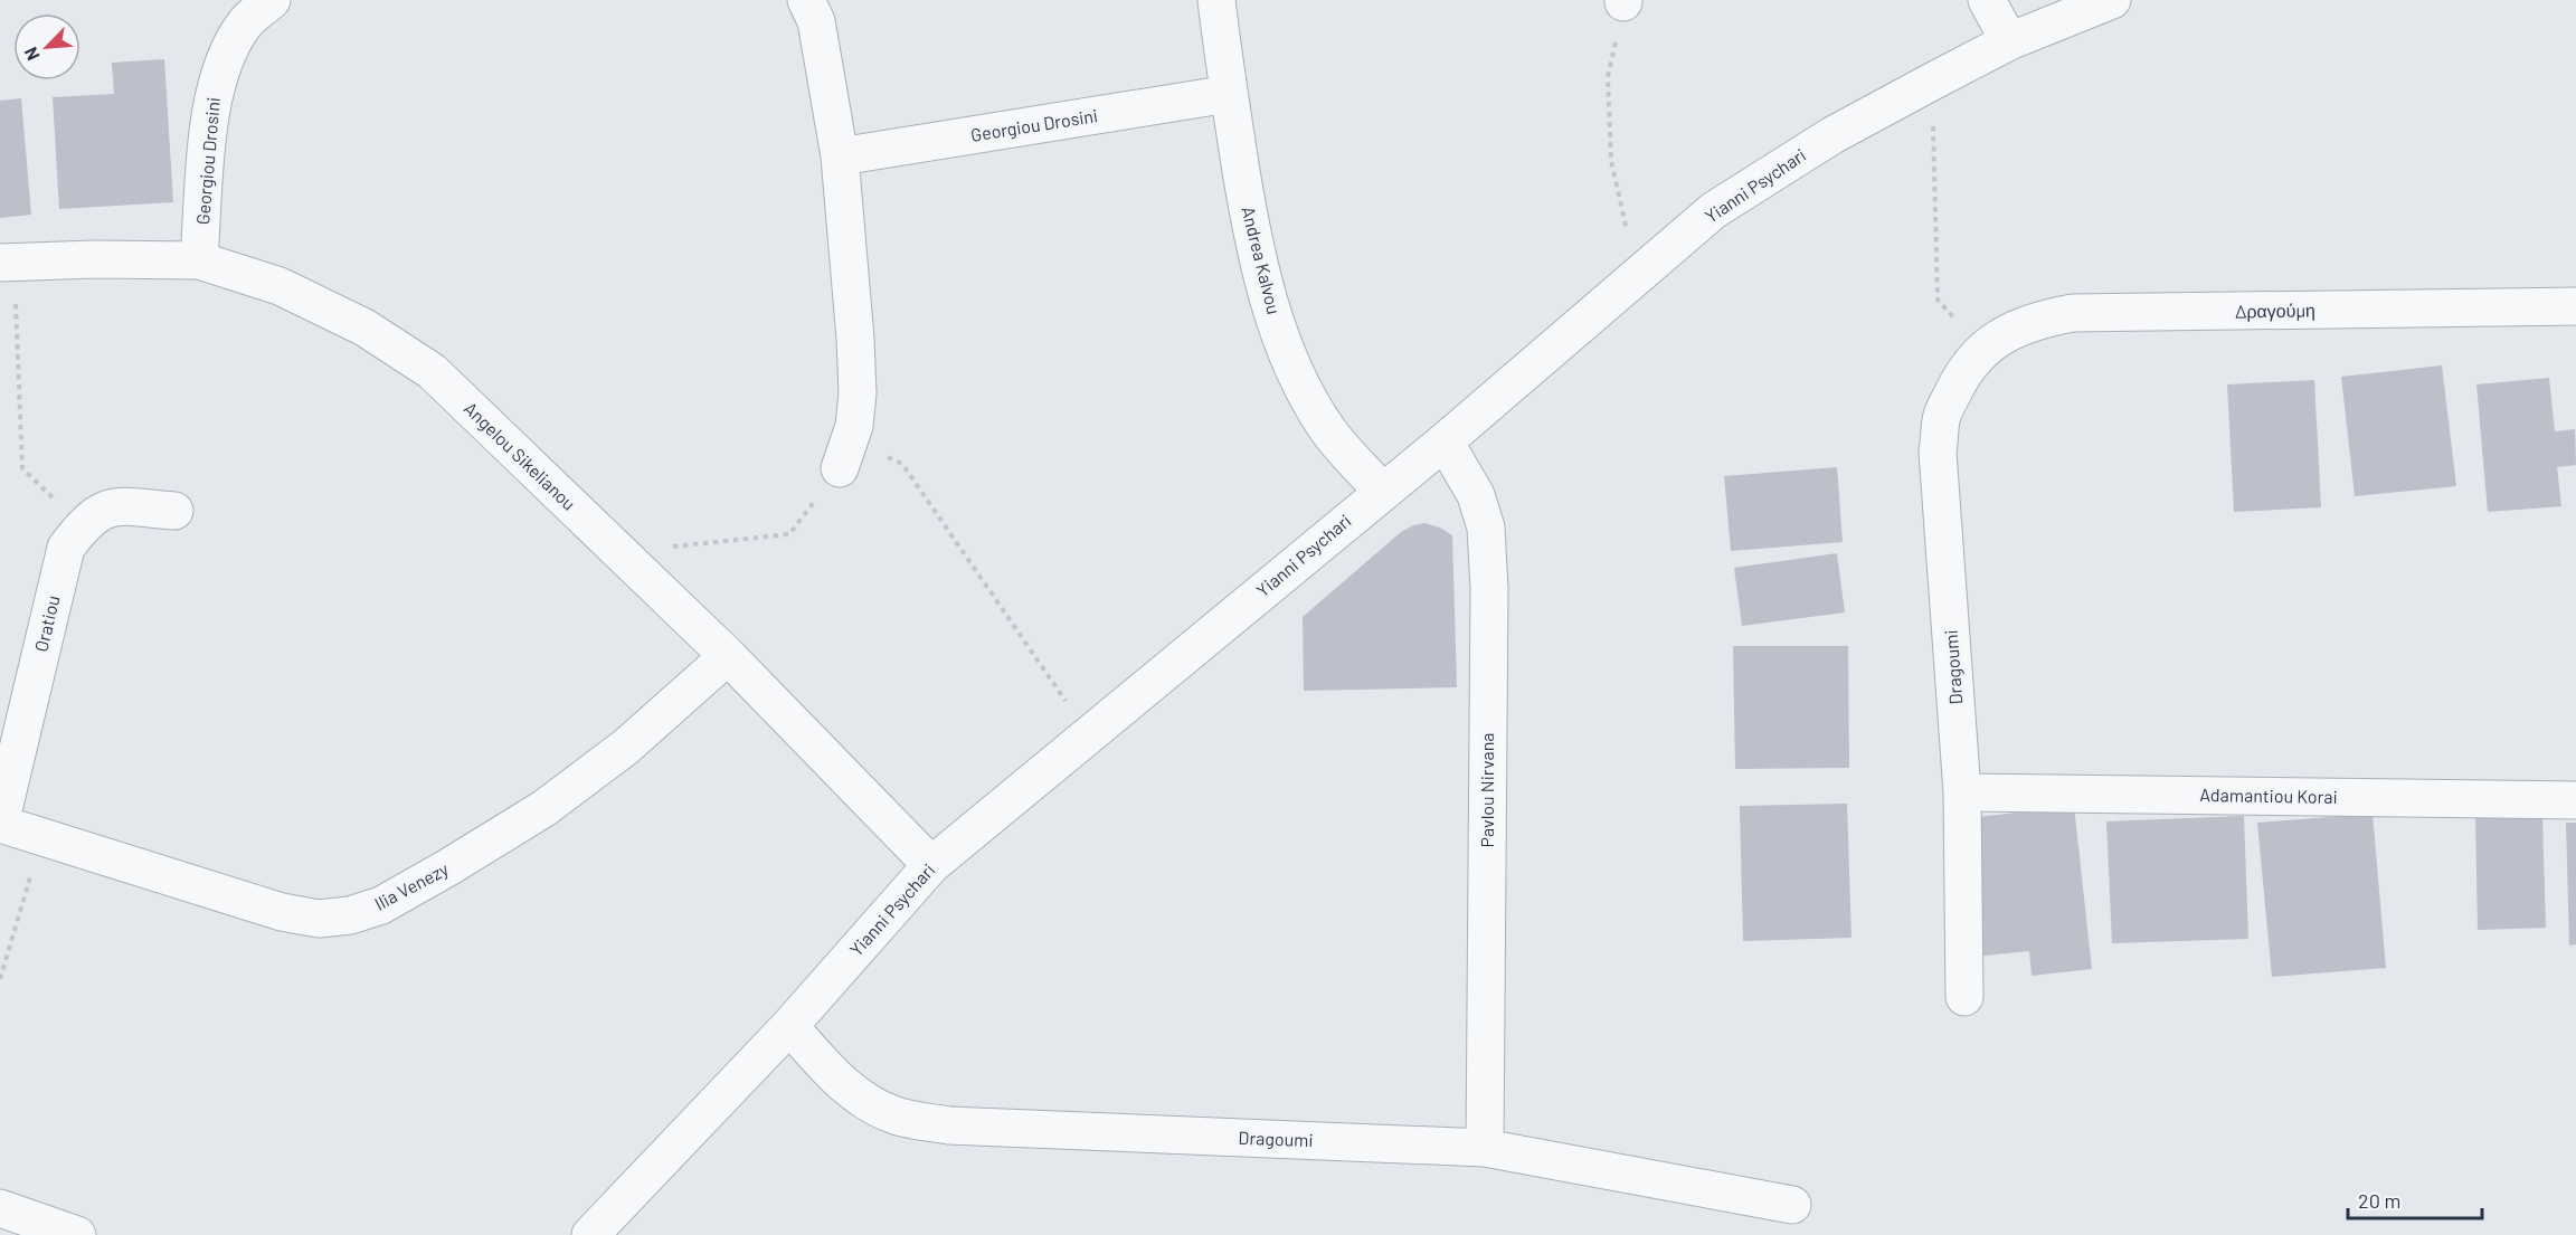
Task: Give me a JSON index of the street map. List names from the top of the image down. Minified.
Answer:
{"streets":{"street":["Georgiou Drosini","Yianni Psychari","Andrea Kalvou","Δραγούμη","Angelou Sikelianou","Oratiou","Dragoumi","Pavlou Nirvana","Adamantiou Korai","Ilia Venezy"]},"crossings":[["Georgiou Drosini","Andrea Kalvou"],["Georgiou Drosini","Angelou Sikelianou"],["Yianni Psychari","Andrea Kalvou"],["Yianni Psychari","Angelou Sikelianou"],["Yianni Psychari","Dragoumi"],["Yianni Psychari","Pavlou Nirvana"],["Δραγούμη","Dragoumi"],["Angelou Sikelianou","Ilia Venezy"],["Oratiou","Ilia Venezy"],["Dragoumi","Pavlou Nirvana"],["Dragoumi","Adamantiou Korai"]],"scale_bar":"20 m","north":"bottom left"}
